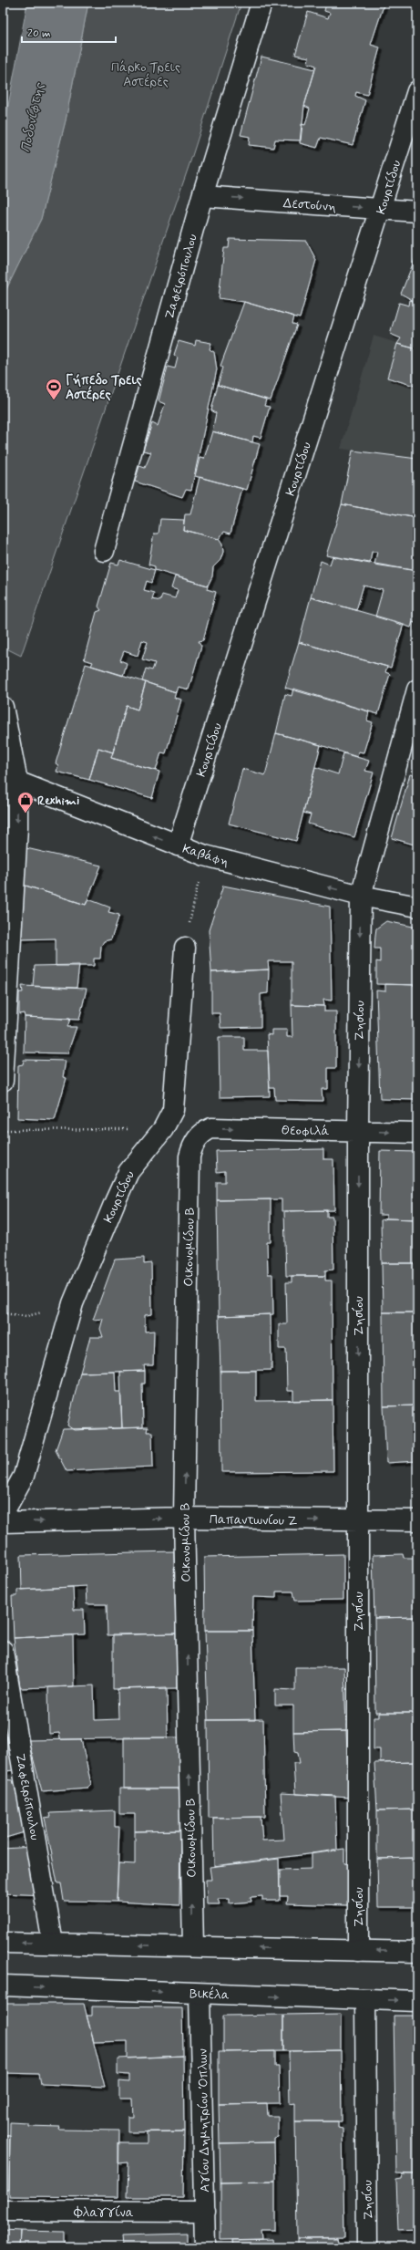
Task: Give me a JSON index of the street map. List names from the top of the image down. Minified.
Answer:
{"streets":{"street":["Κουρτίδου","Δεστούνη","Ζαφειρόπουλου","Καβάφη","Ζησίου","Θεοφιλά","Οικονομίδου Β","Παπαντωνίου Ζ","Βικέλα","Αγίου Δημητρίου Όπλων","Φλαγγίνα"]},"crossings":[["Κουρτίδου","Δεστούνη"],["Κουρτίδου","Καβάφη"],["Δεστούνη","Ζαφειρόπουλου"],["Καβάφη","Ζησίου"],["Ζησίου","Θεοφιλά"],["Ζησίου","Παπαντωνίου Ζ"],["Ζησίου","Βικέλα"],["Θεοφιλά","Οικονομίδου Β"],["Οικονομίδου Β","Παπαντωνίου Ζ"],["Βικέλα","Αγίου Δημητρίου Όπλων"],["Αγίου Δημητρίου Όπλων","Φλαγγίνα"]],"one_way":["Δεστούνη","Καβάφη","Ζησίου","Θεοφιλά","Οικονομίδου Β","Παπαντωνίου Ζ"],"water":["Ποδονίφτης"],"parks":["Πάρκο Τρεις Αστέρες"],"places":{"sports":["Γήπεδο Τρεις Αστέρες"],"shop":["Rexhimi"]},"scale_bar":"20 m"}
